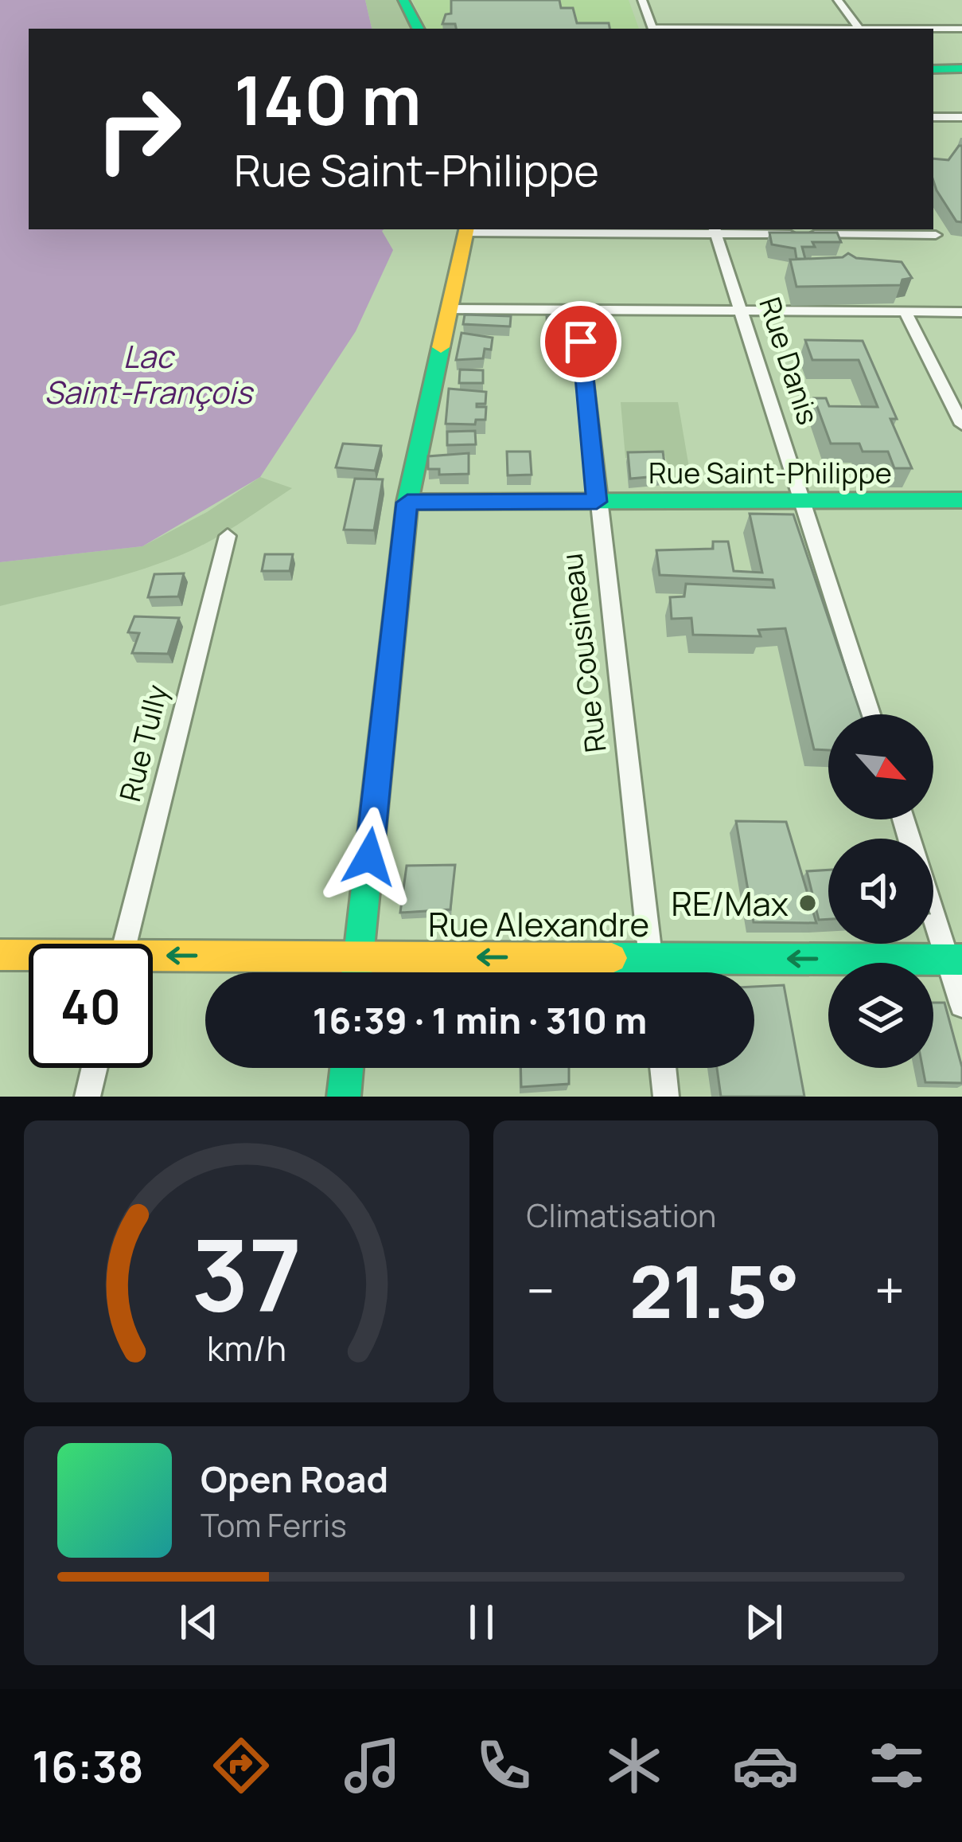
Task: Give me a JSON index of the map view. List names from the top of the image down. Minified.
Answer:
{"streets":{"street":["Rue Danis","Rue Saint-Philippe","Rue Cousineau","Rue Tully","Rue Alexandre"]},"crossings":[["Rue Danis","Rue Saint-Philippe"],["Rue Saint-Philippe","Rue Cousineau"],["Rue Cousineau","Rue Alexandre"]],"one_way":["Rue Alexandre"],"water":["Lac Saint-François"],"places":["RE/Max"],"north":"bottom right","page":{"turn":["140 m","Rue Saint-Philippe"],"limit":"40","trip":"16:39 · 1 min · 310 m","tile":"Climatisation","heat":["−","21.5°","+"],"song":["Open Road","Tom Ferris"],"tabs":"16:38","gauge":["37","km/h"]}}
